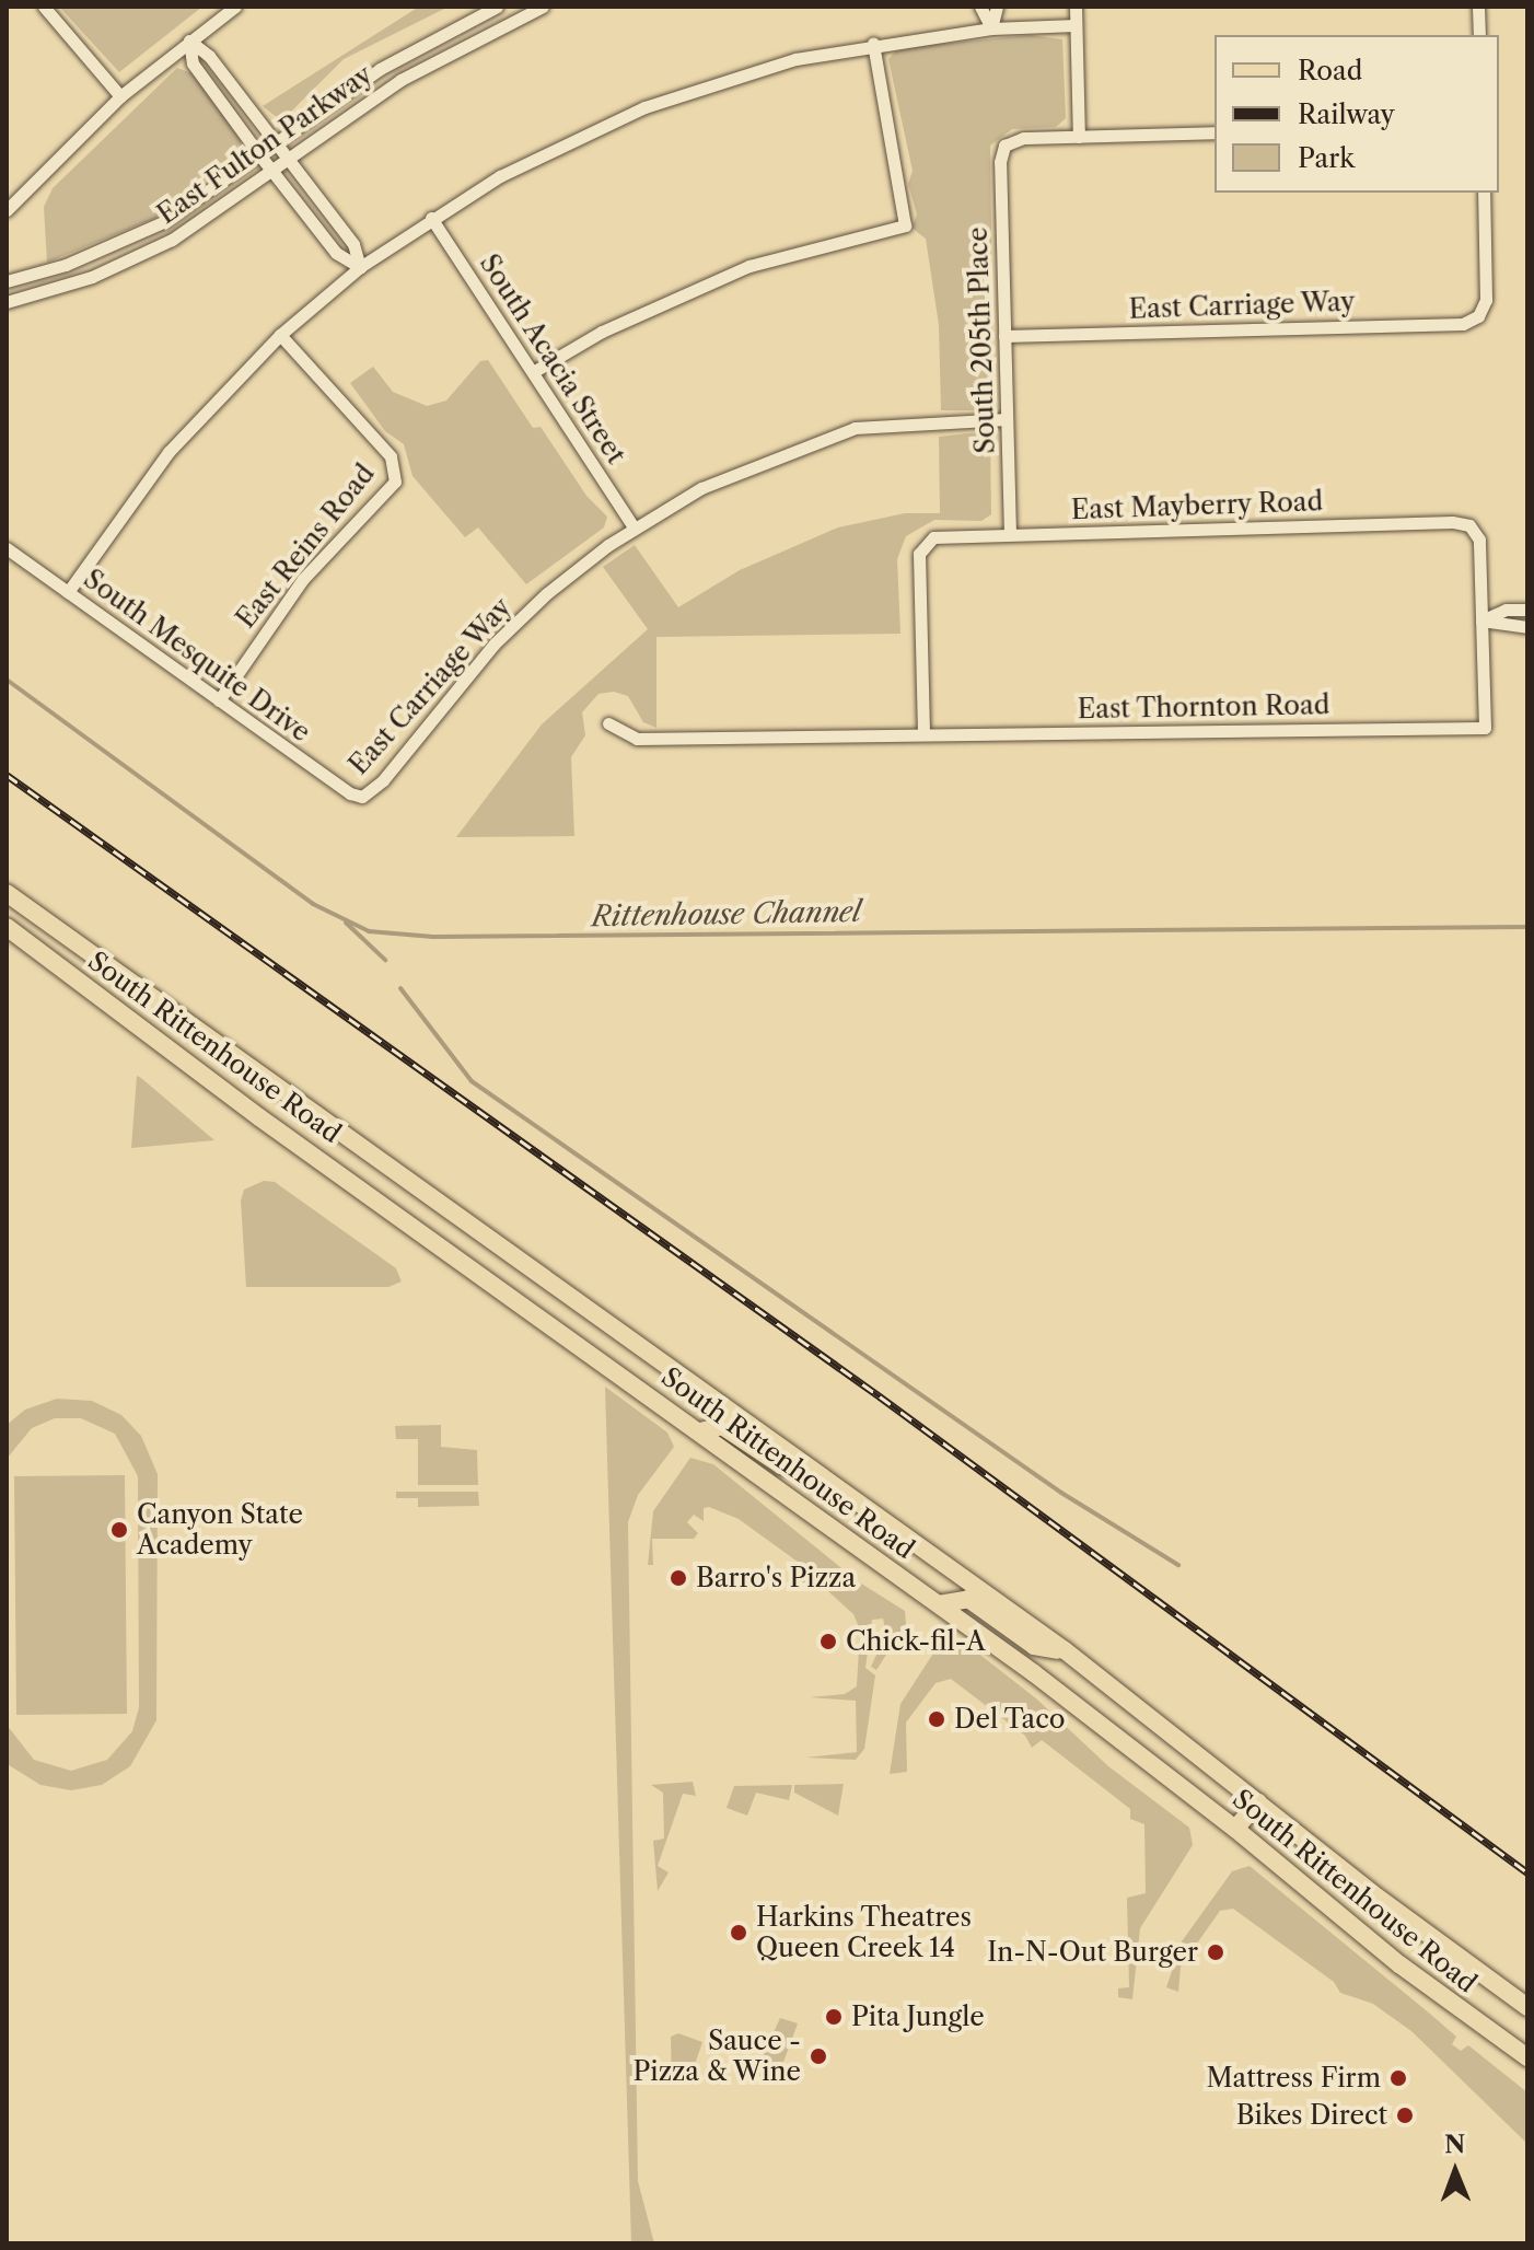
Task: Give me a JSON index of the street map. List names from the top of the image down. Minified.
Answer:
{"streets":{"main road":["South Rittenhouse Road"],"street":["East Fulton Parkway","East Carriage Way","South 205th Place","South Acacia Street","East Mayberry Road","East Reins Road","South Mesquite Drive","East Thornton Road"]},"crossings":[["East Carriage Way","South 205th Place"],["East Carriage Way","South Acacia Street"],["East Carriage Way","South Mesquite Drive"],["South 205th Place","East Mayberry Road"],["East Mayberry Road","East Thornton Road"],["East Reins Road","South Mesquite Drive"]],"water":["Rittenhouse Channel"],"places":["Canyon State Academy","Barro's Pizza","Chick-fil-A","Del Taco","Harkins Theatres Queen Creek 14","In-N-Out Burger","Pita Jungle","Sauce - Pizza & Wine","Mattress Firm","Bikes Direct"],"legend":["Road","Railway","Park"],"north":"top"}
